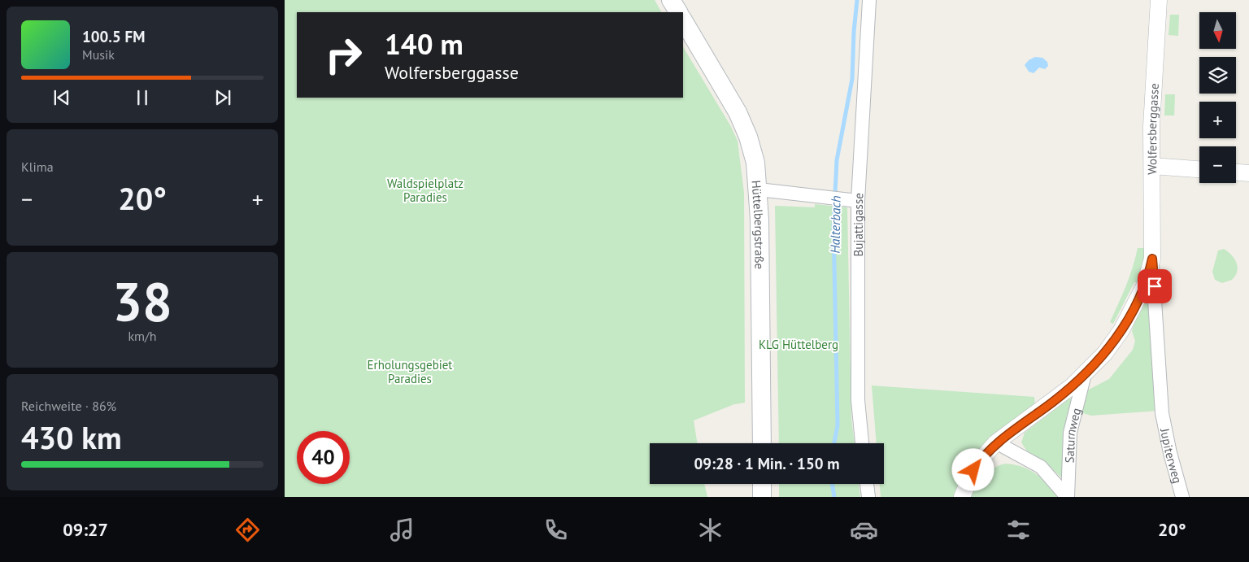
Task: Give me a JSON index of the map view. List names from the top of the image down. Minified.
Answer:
{"streets":{"main road":["Hüttelbergstraße"],"street":["Wolfersberggasse","Bujattigasse","Saturnweg","Jupiterweg"]},"crossings":[["Wolfersberggasse","Saturnweg"],["Wolfersberggasse","Jupiterweg"]],"water":["Halterbach"],"parks":["Waldspielplatz Paradies","KLG Hüttelberg","Erholungsgebiet Paradies"],"north":"bottom","page":{"map_buttons":["+","−"],"turn":["140 m","Wolfersberggasse"],"song":["100.5 FM","Musik"],"tile":["Klima",["38","km/h"],["Reichweite · 86%","430 km"]],"heat":["−","20°","+"],"limit":"40","trip":"09:28 · 1 Min. · 150 m","tabs":["09:27","20°"]}}
